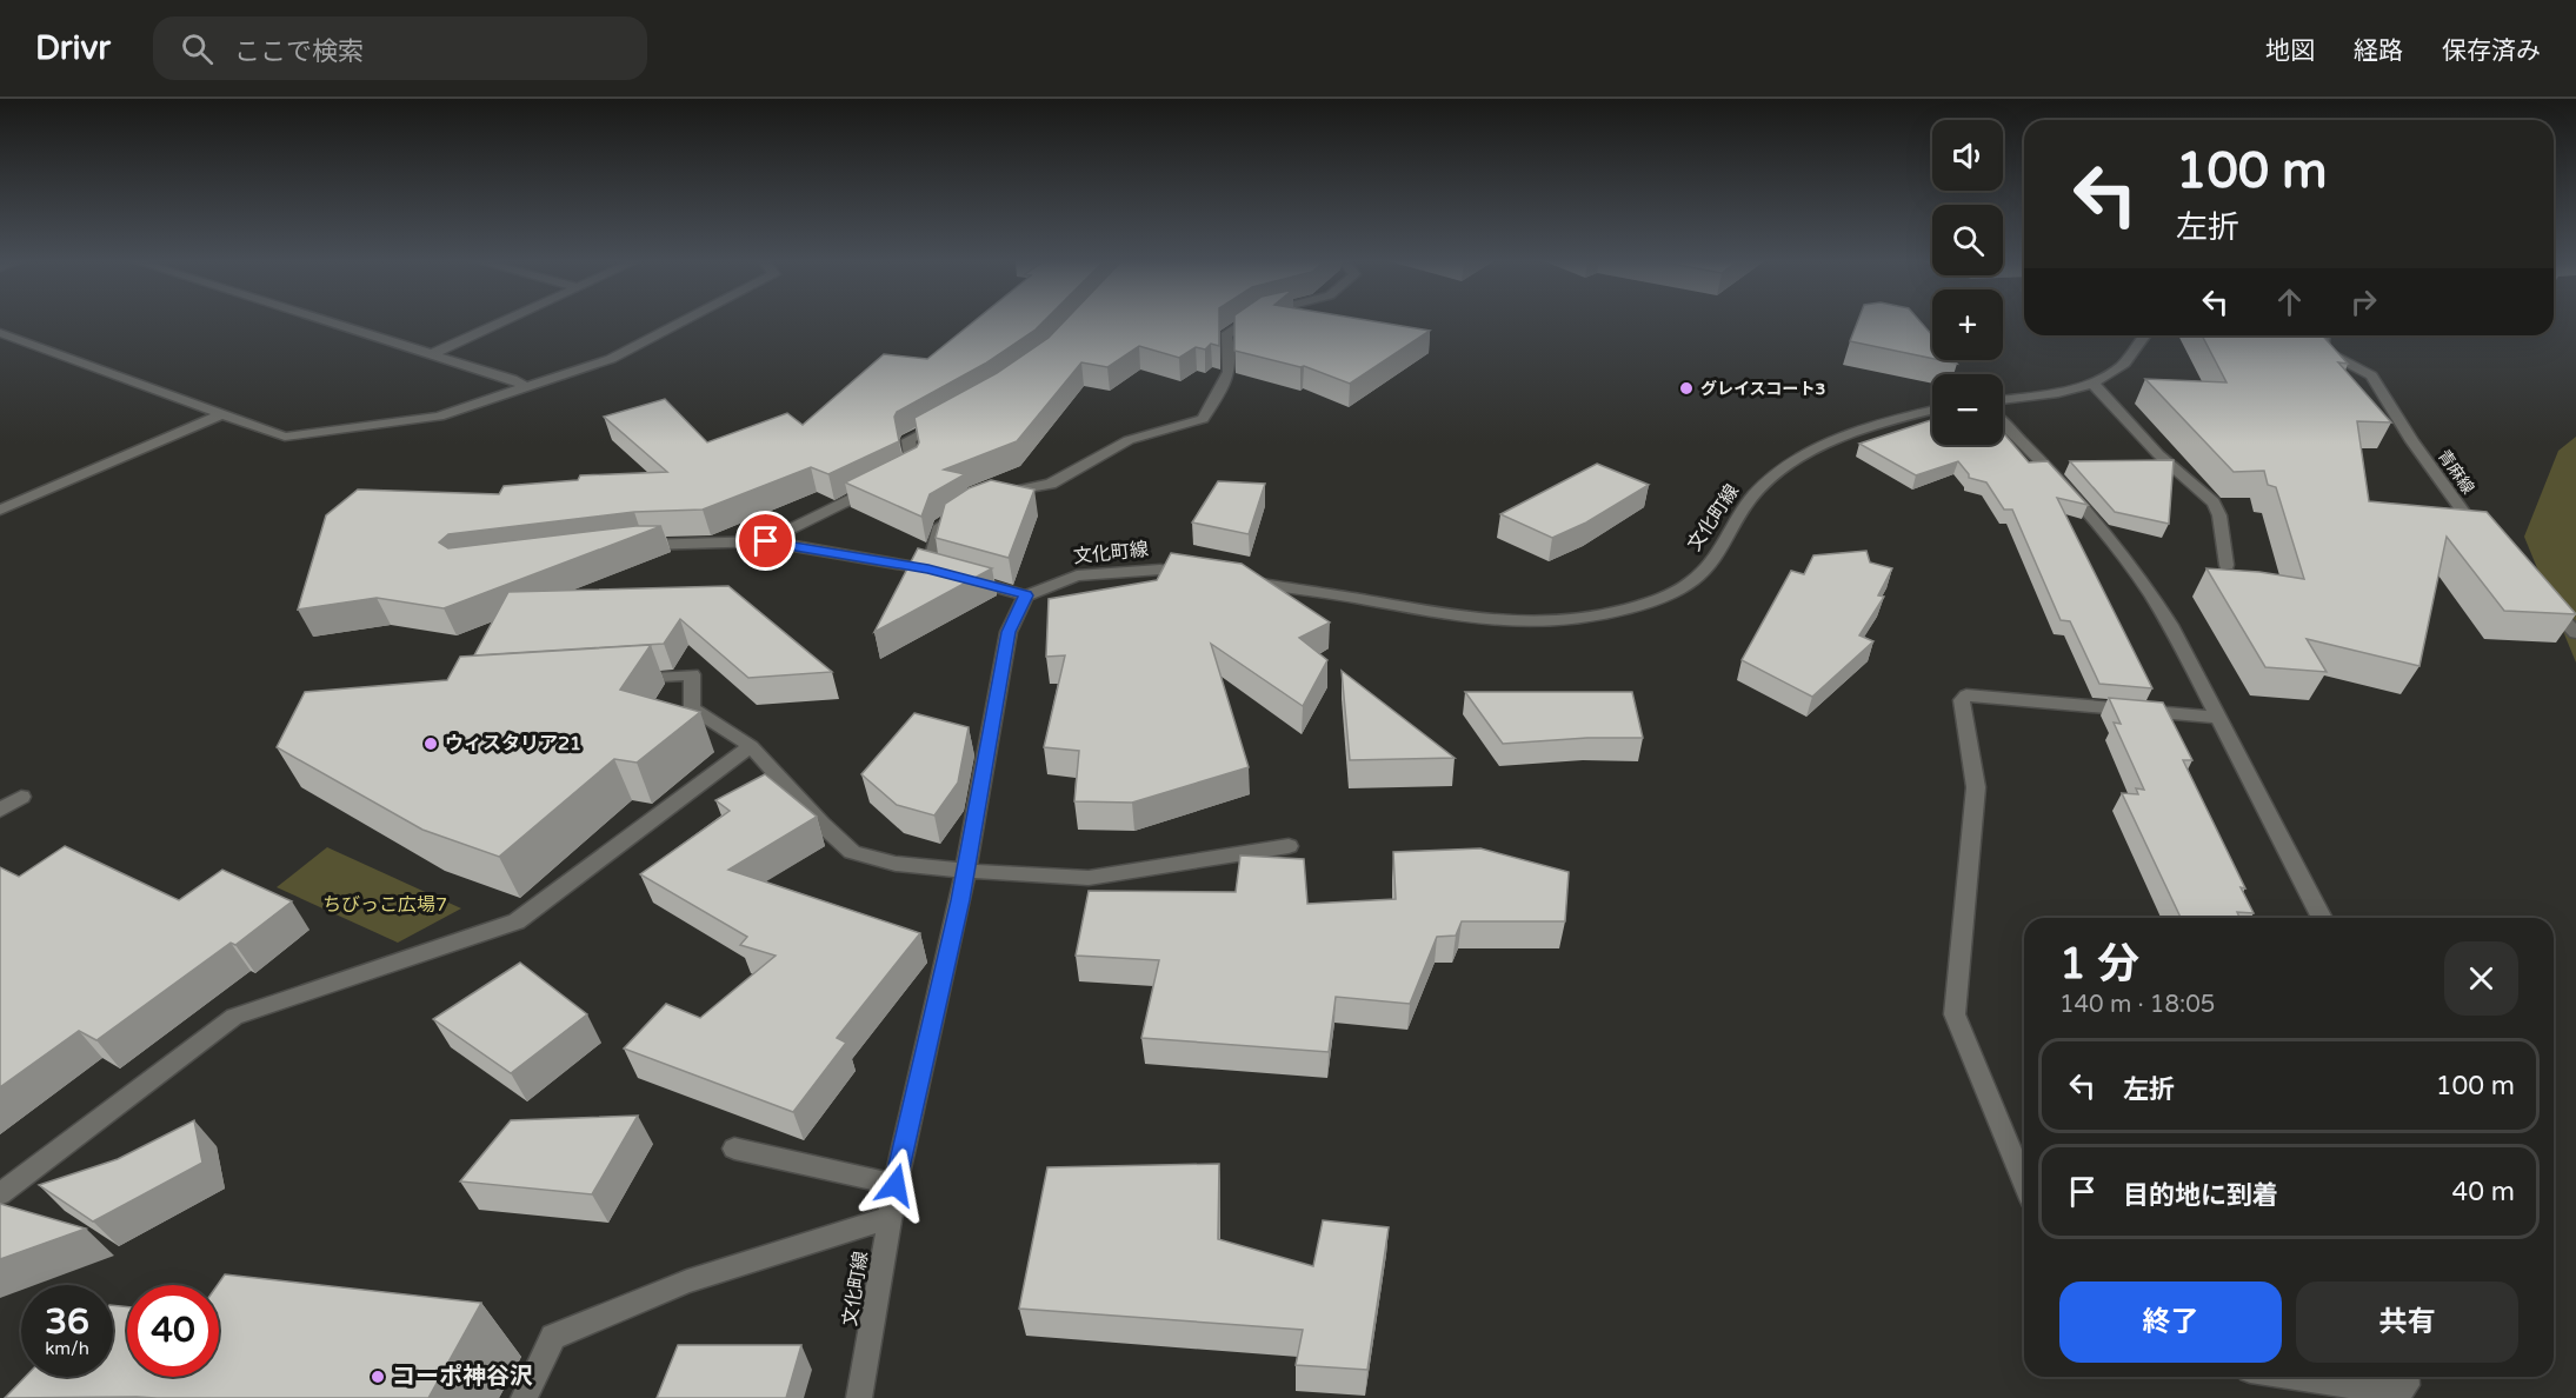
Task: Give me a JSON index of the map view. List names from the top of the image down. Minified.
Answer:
{"streets":{"street":["青麻線","文化町線"]},"parks":["ちびっこ広場7"],"places":["グレイスコート3","ウィスタリア21","コーポ神谷沢"],"page":{"header":"Drivr","search":"ここで検索","nav":["地図","経路","保存済み"],"map_buttons":["+","−"],"turn":["100 m","左折"],"heading":["1 分","140 m · 18:05"],"list":[{"name":"左折","value":"100 m"},{"name":"目的地に到着","value":"40 m"}],"buttons":["終了","共有"],"speed":"36 km/h","limit":"40"}}
